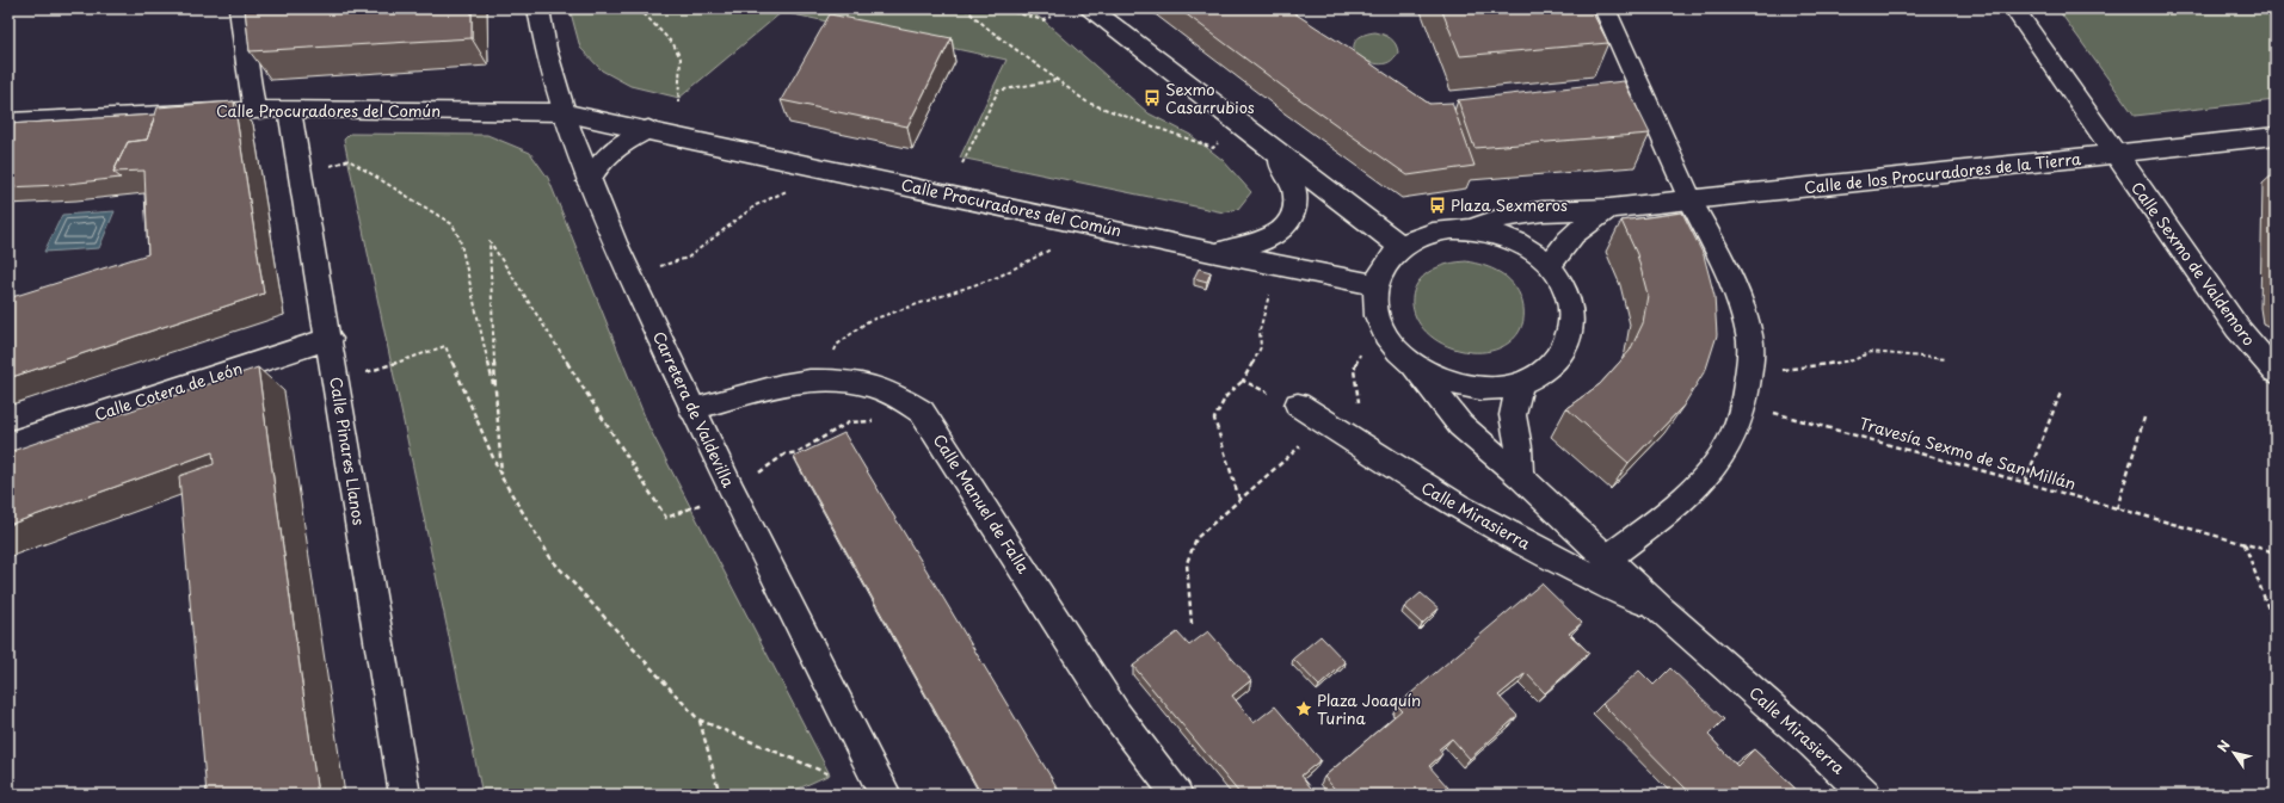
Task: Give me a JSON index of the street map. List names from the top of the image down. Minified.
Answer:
{"streets":{"street":["Calle Procuradores del Común","Calle de los Procuradores de la Tierra","Calle Sexmo de Valdemoro","Calle Cotera de León","Carretera de Valdevilla","Calle Pinares Llanos","Calle Manuel de Falla","Calle Mirasierra"],"path":["Travesía Sexmo de San Millán"]},"crossings":[["Calle Procuradores del Común","Carretera de Valdevilla"],["Calle Procuradores del Común","Calle Pinares Llanos"],["Calle de los Procuradores de la Tierra","Calle Sexmo de Valdemoro"],["Calle Cotera de León","Calle Pinares Llanos"],["Carretera de Valdevilla","Calle Manuel de Falla"]],"places":{"bus stop":["Sexmo Casarrubios","Plaza Sexmeros"],"place":["Plaza Joaquín Turina"]},"north":"top left"}
